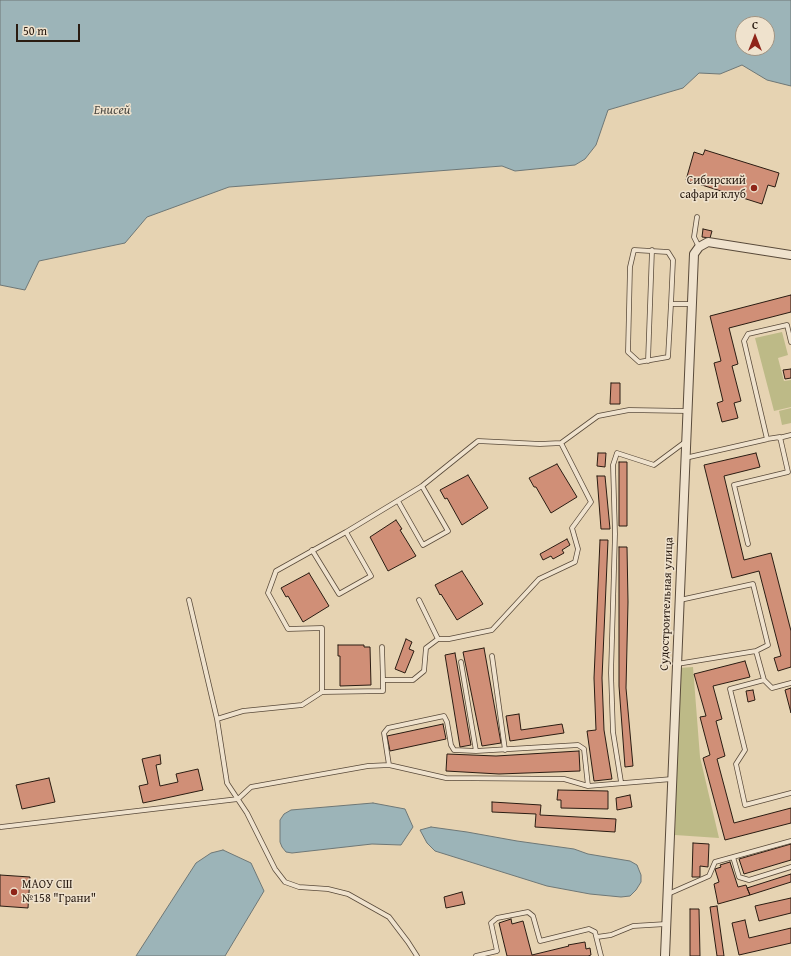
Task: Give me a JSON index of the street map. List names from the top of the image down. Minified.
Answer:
{"streets":{"street":["Судостроительная улица"]},"water":["Енисей"],"places":["Сибирский сафари клуб","МАОУ СШ №158 \"Грани\""],"scale_bar":"50 m","north":"top"}
